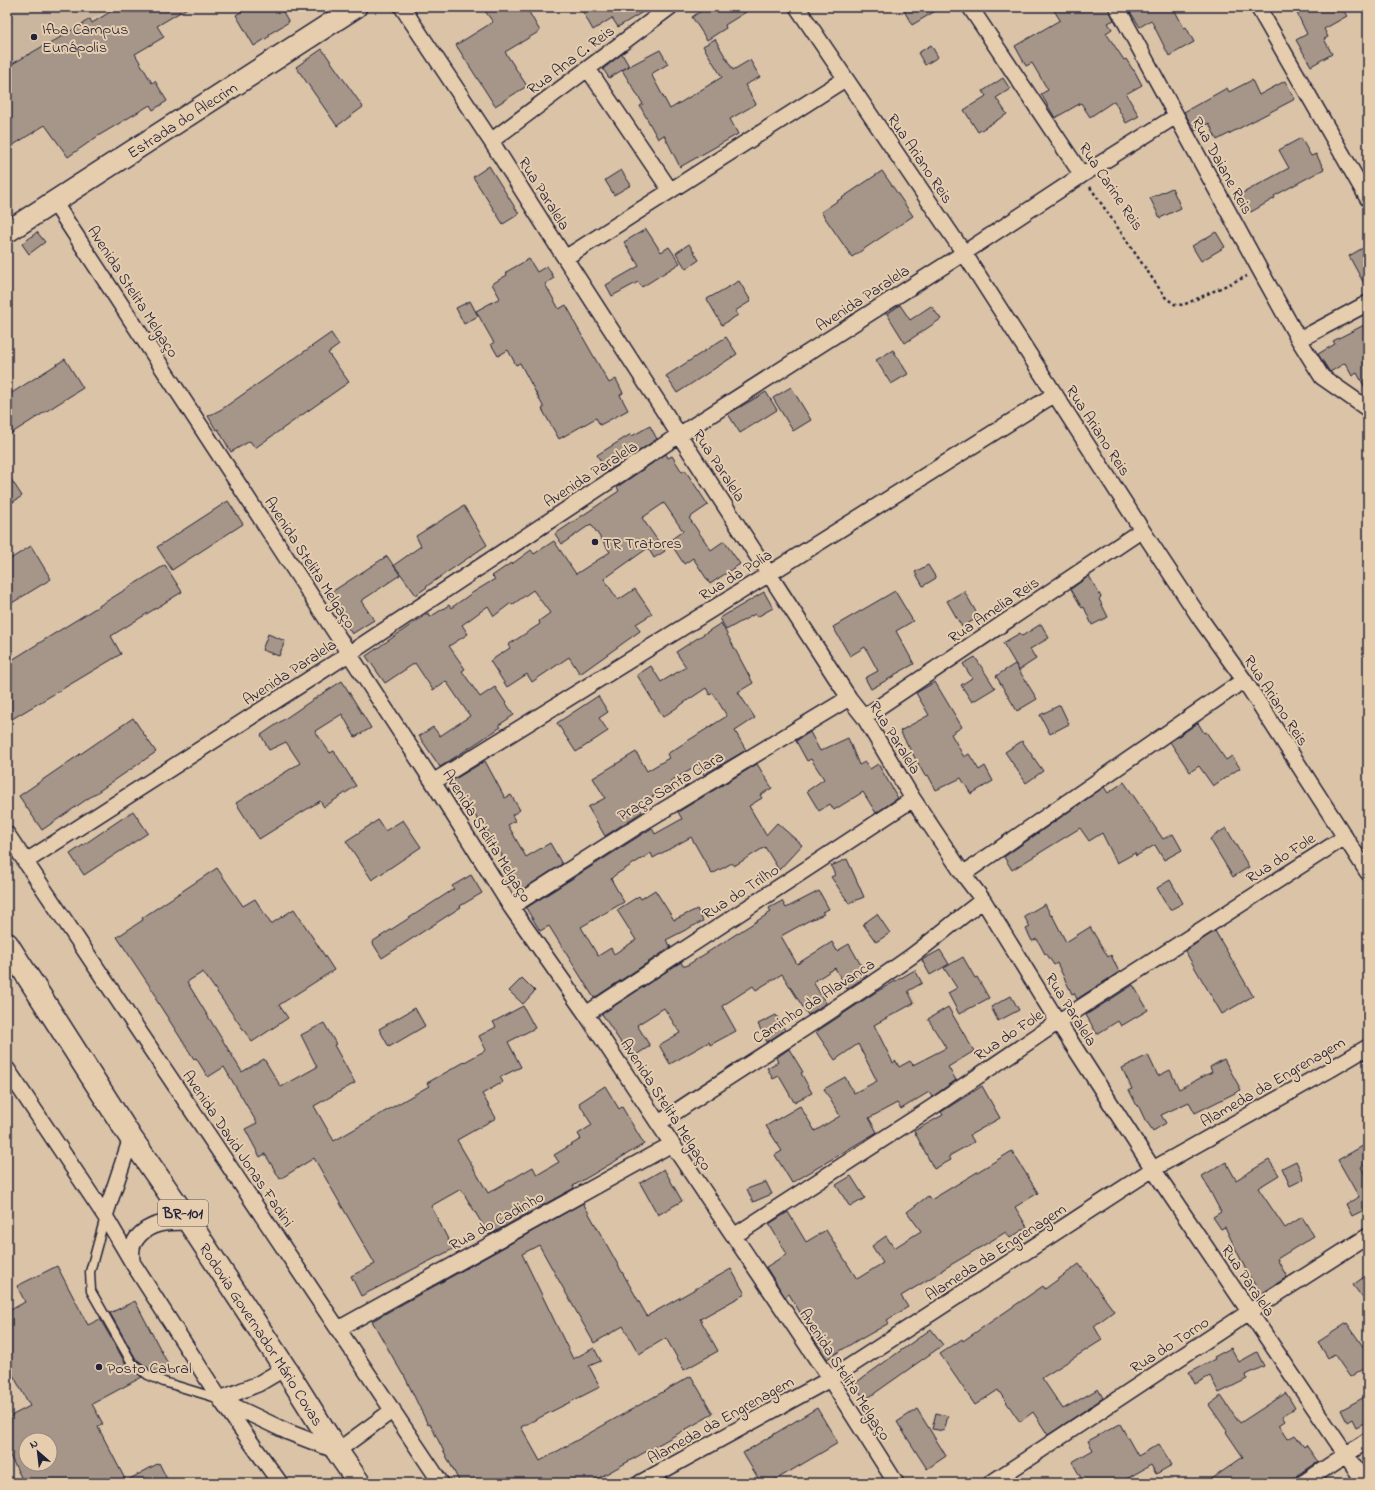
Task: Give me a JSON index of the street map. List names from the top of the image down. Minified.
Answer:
{"streets":{"highway":["BR-101","Rodovia Governador Mário Covas"],"street":["Rua Ana C. Reis","Estrada do Alecrim","Rua Ariano Reis","Rua Daiane Reis","Rua Carine Reis","Rua Paralela","Avenida Stelita Melgaço","Avenida Paralela","Rua da Polia","Rua Amelia Reis","Praça Santa Clara","Rua do Fole","Rua do Trilho","Caminho da Alavanca","Alameda da Engrenagem","Avenida David Jonas Fadini","Rua do Cadinho","Rua do Torno"]},"crossings":[["Rua Ana C. Reis","Rua Paralela"],["Estrada do Alecrim","Avenida Stelita Melgaço"],["Rua Ariano Reis","Avenida Paralela"],["Rua Ariano Reis","Rua da Polia"],["Rua Ariano Reis","Rua Amelia Reis"],["Rua Ariano Reis","Rua do Fole"],["Rua Daiane Reis","Rua Carine Reis"],["Rua Daiane Reis","Avenida Paralela"],["Rua Carine Reis","Avenida Paralela"],["Rua Paralela","Avenida Paralela"],["Rua Paralela","Rua da Polia"],["Rua Paralela","Rua Amelia Reis"],["Rua Paralela","Praça Santa Clara"],["Rua Paralela","Rua do Fole"],["Rua Paralela","Rua do Trilho"],["Rua Paralela","Caminho da Alavanca"],["Rua Paralela","Alameda da Engrenagem"],["Rua Paralela","Rua do Torno"],["Avenida Stelita Melgaço","Avenida Paralela"],["Avenida Stelita Melgaço","Rua da Polia"],["Avenida Stelita Melgaço","Praça Santa Clara"],["Avenida Stelita Melgaço","Rua do Fole"],["Avenida Stelita Melgaço","Rua do Trilho"],["Avenida Stelita Melgaço","Caminho da Alavanca"],["Avenida Stelita Melgaço","Alameda da Engrenagem"],["Avenida Stelita Melgaço","Rua do Cadinho"],["Avenida Paralela","Avenida David Jonas Fadini"],["Avenida David Jonas Fadini","Rua do Cadinho"]],"places":["Ifba Campus Eunápolis","TR Tratores","Posto Cabral"],"north":"top left"}
